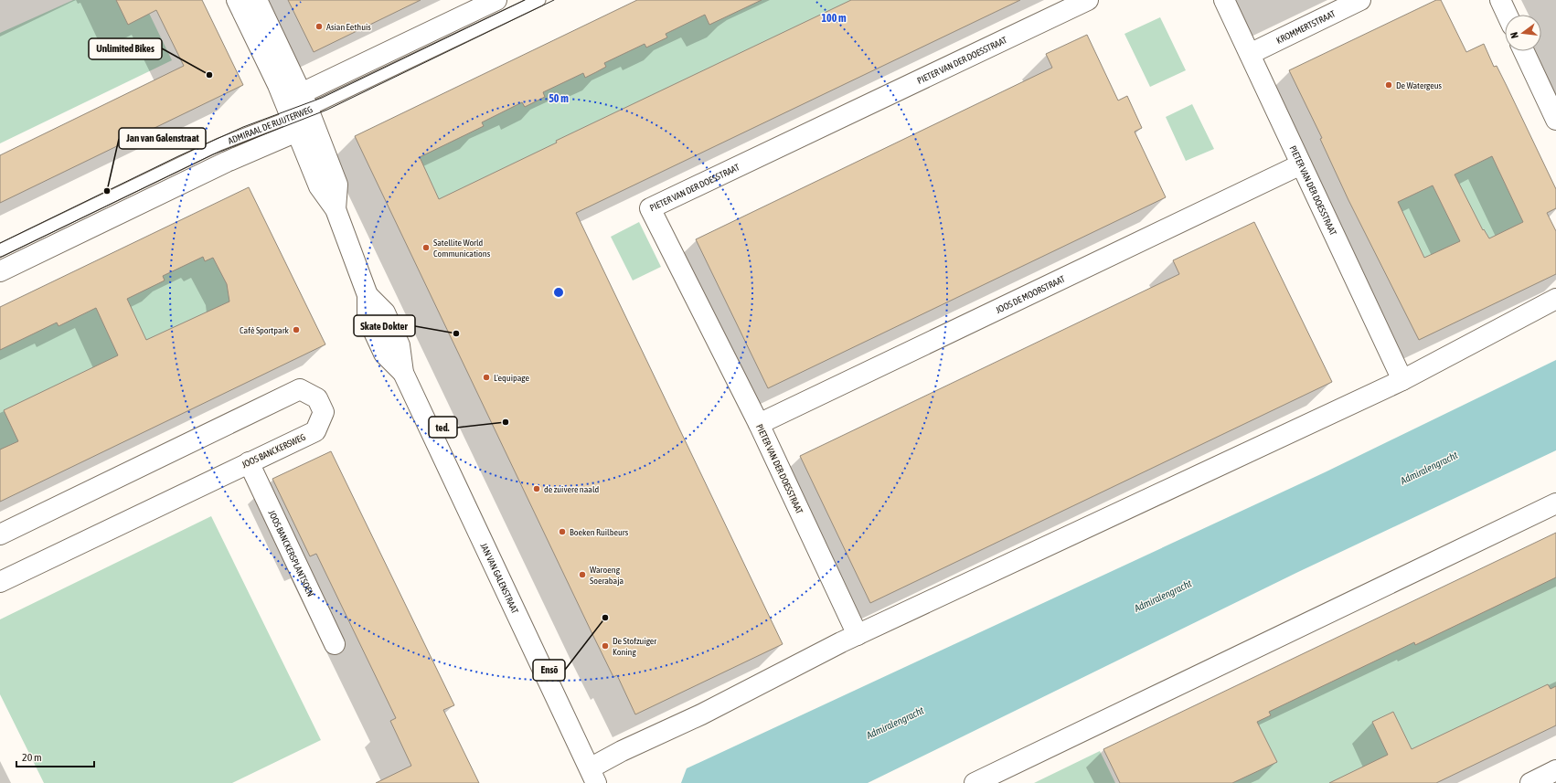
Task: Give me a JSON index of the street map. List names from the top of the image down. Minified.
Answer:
{"streets":{"street":["KROMMERTSTRAAT","PIETER VAN DER DOESSTRAAT","ADMIRAAL DE RUIJTERWEG","JOOS DE MOORSTRAAT","JOOS BANCKERSWEG","JOOS BANCKERSPLANTSOEN","JAN VAN GALENSTRAAT"]},"crossings":[["KROMMERTSTRAAT","PIETER VAN DER DOESSTRAAT"],["PIETER VAN DER DOESSTRAAT","JOOS DE MOORSTRAAT"],["ADMIRAAL DE RUIJTERWEG","JAN VAN GALENSTRAAT"],["JOOS BANCKERSWEG","JOOS BANCKERSPLANTSOEN"]],"water":["Admiralengracht"],"places":["Asian Eethuis","Unlimited Bikes","De Watergeus","Jan van Galenstraat","Satellite World Communications","Café Sportpark","Skate Dokter","L'equipage","ted.","de zuivere naald","Boeken Ruilbeurs","Waroeng Soerabaja","Ensō","De Stofzuiger Koning"],"scale_bar":"20 m","north":"left","rings":["100 m","50 m"]}
